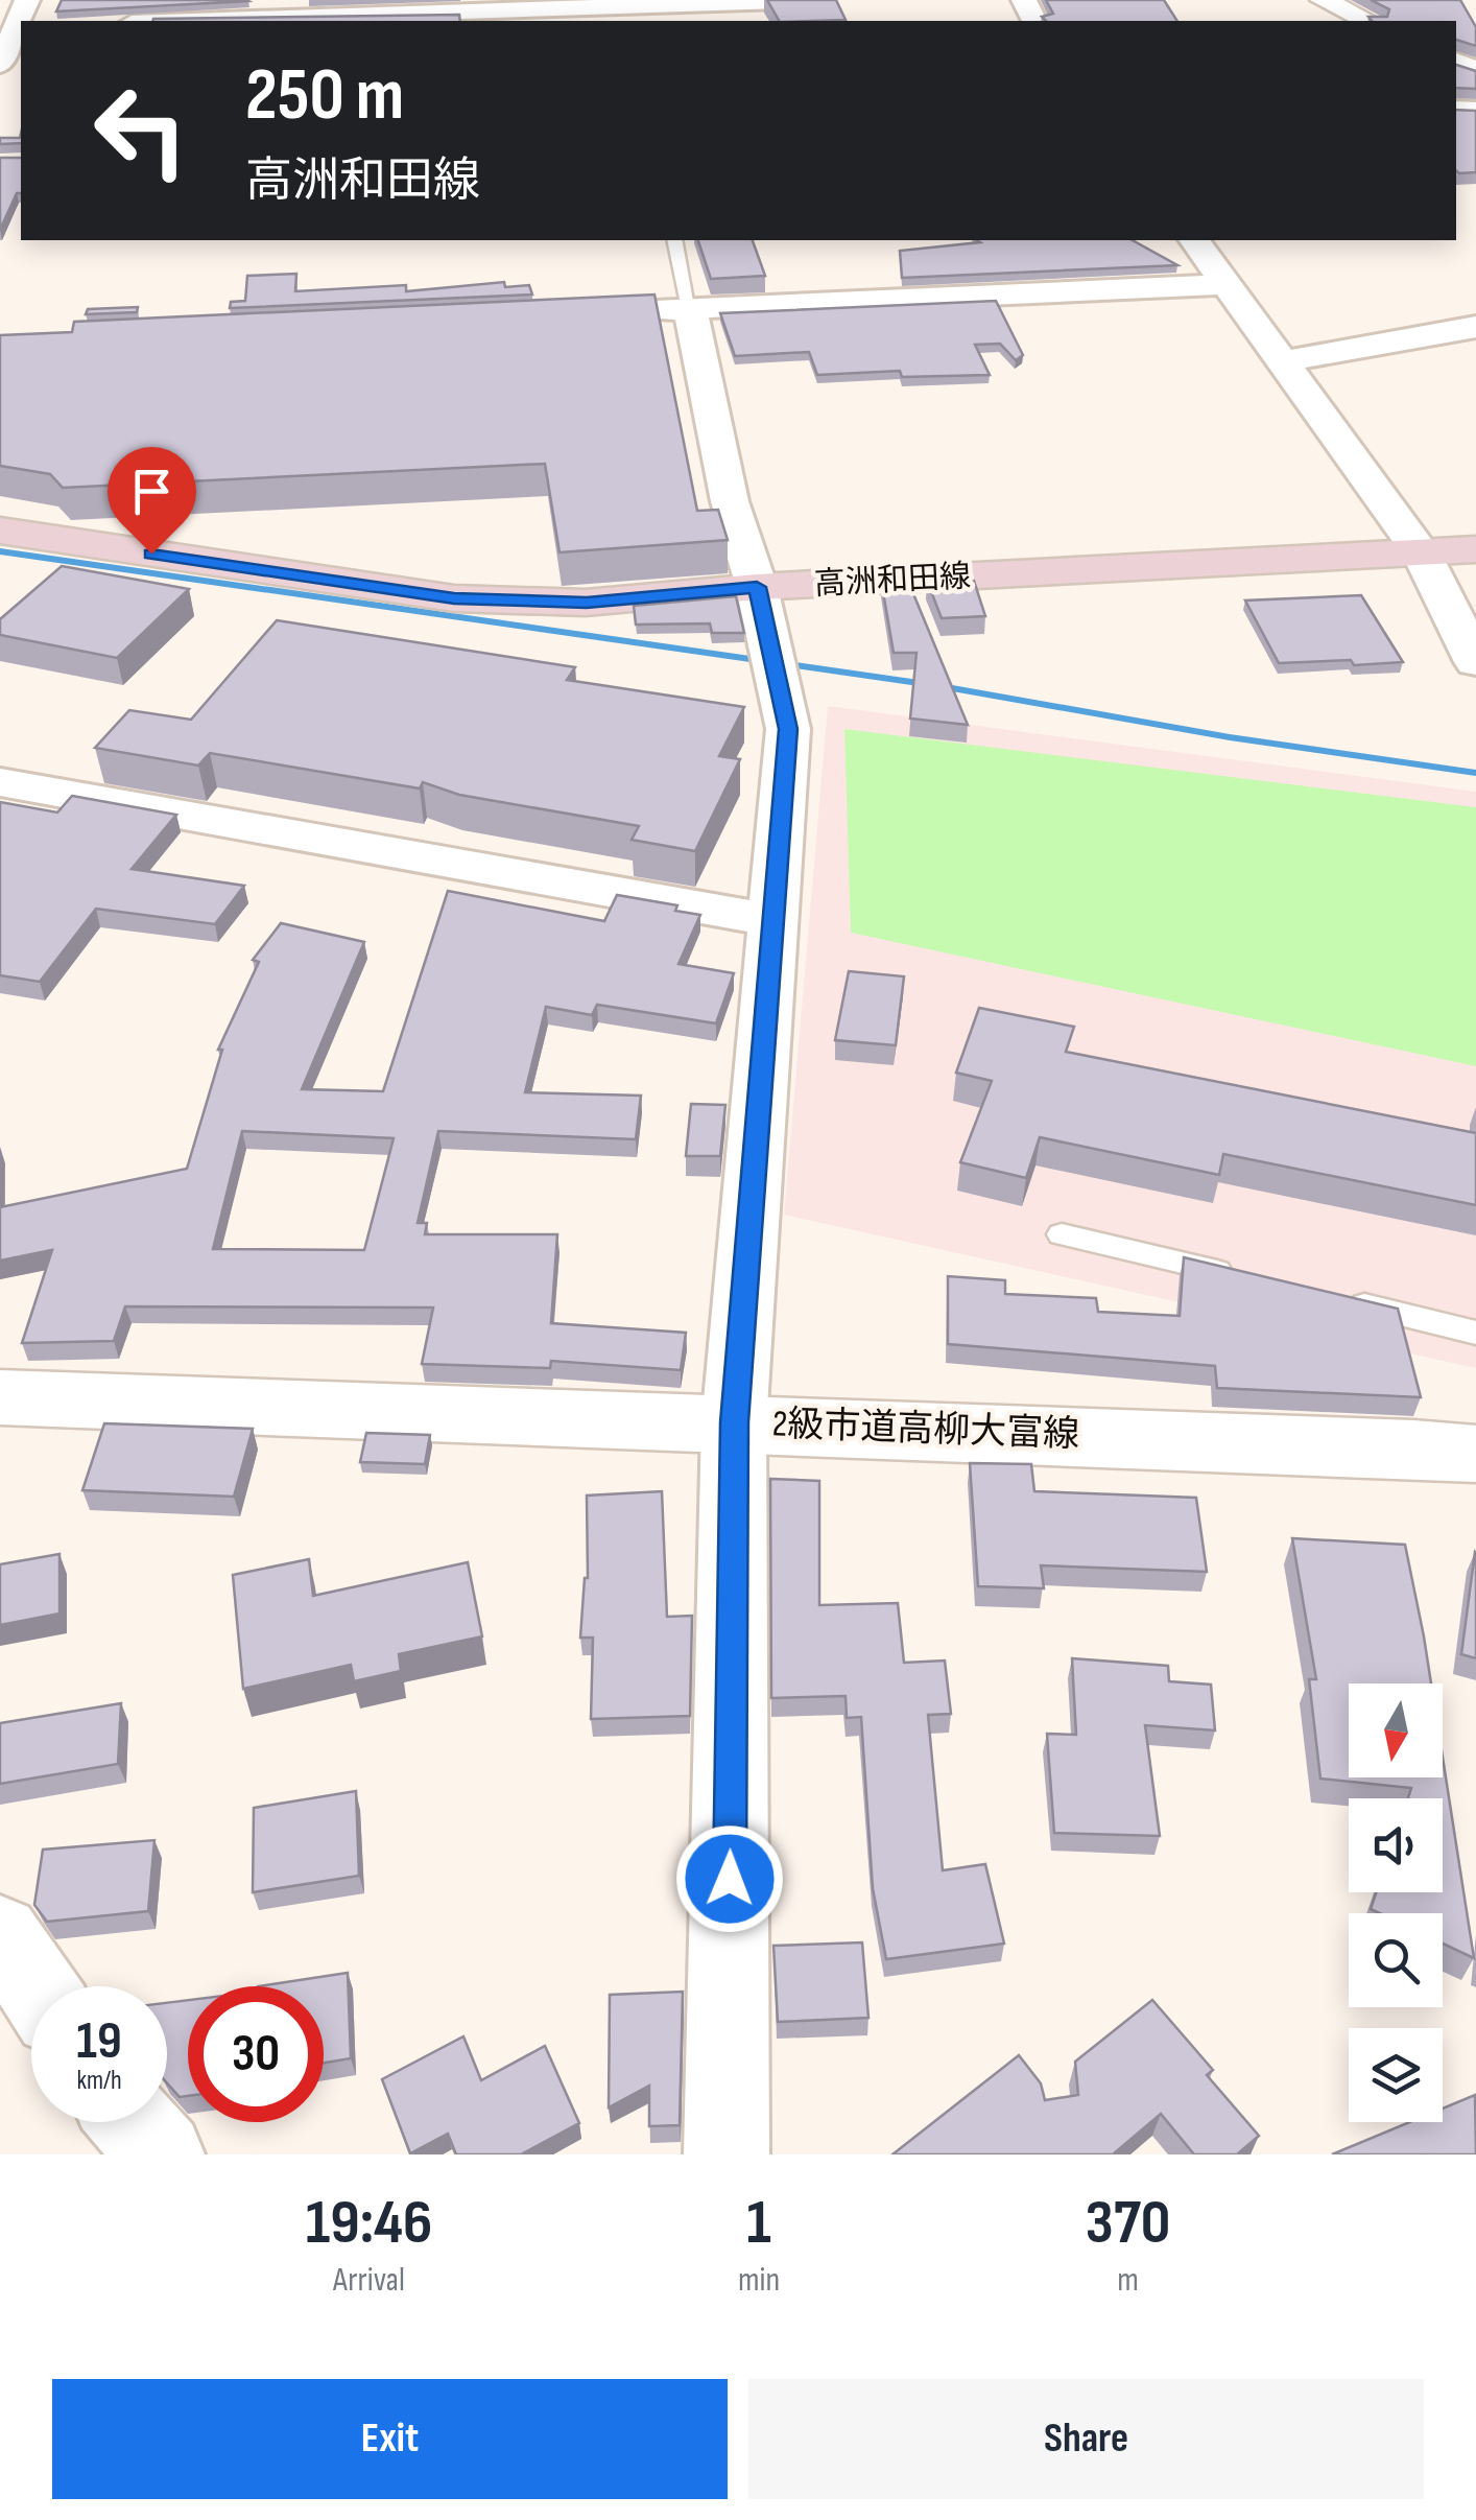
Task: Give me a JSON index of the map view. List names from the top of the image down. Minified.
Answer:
{"streets":{"main road":["高洲和田線"],"street":["2級市道高柳大富線"]},"north":"bottom","page":{"turn":["250 m","高洲和田線"],"speed":"19 km/h","limit":"30","eta":["19:46","Arrival","1","min","370","m"],"buttons":["Exit","Share"]}}
